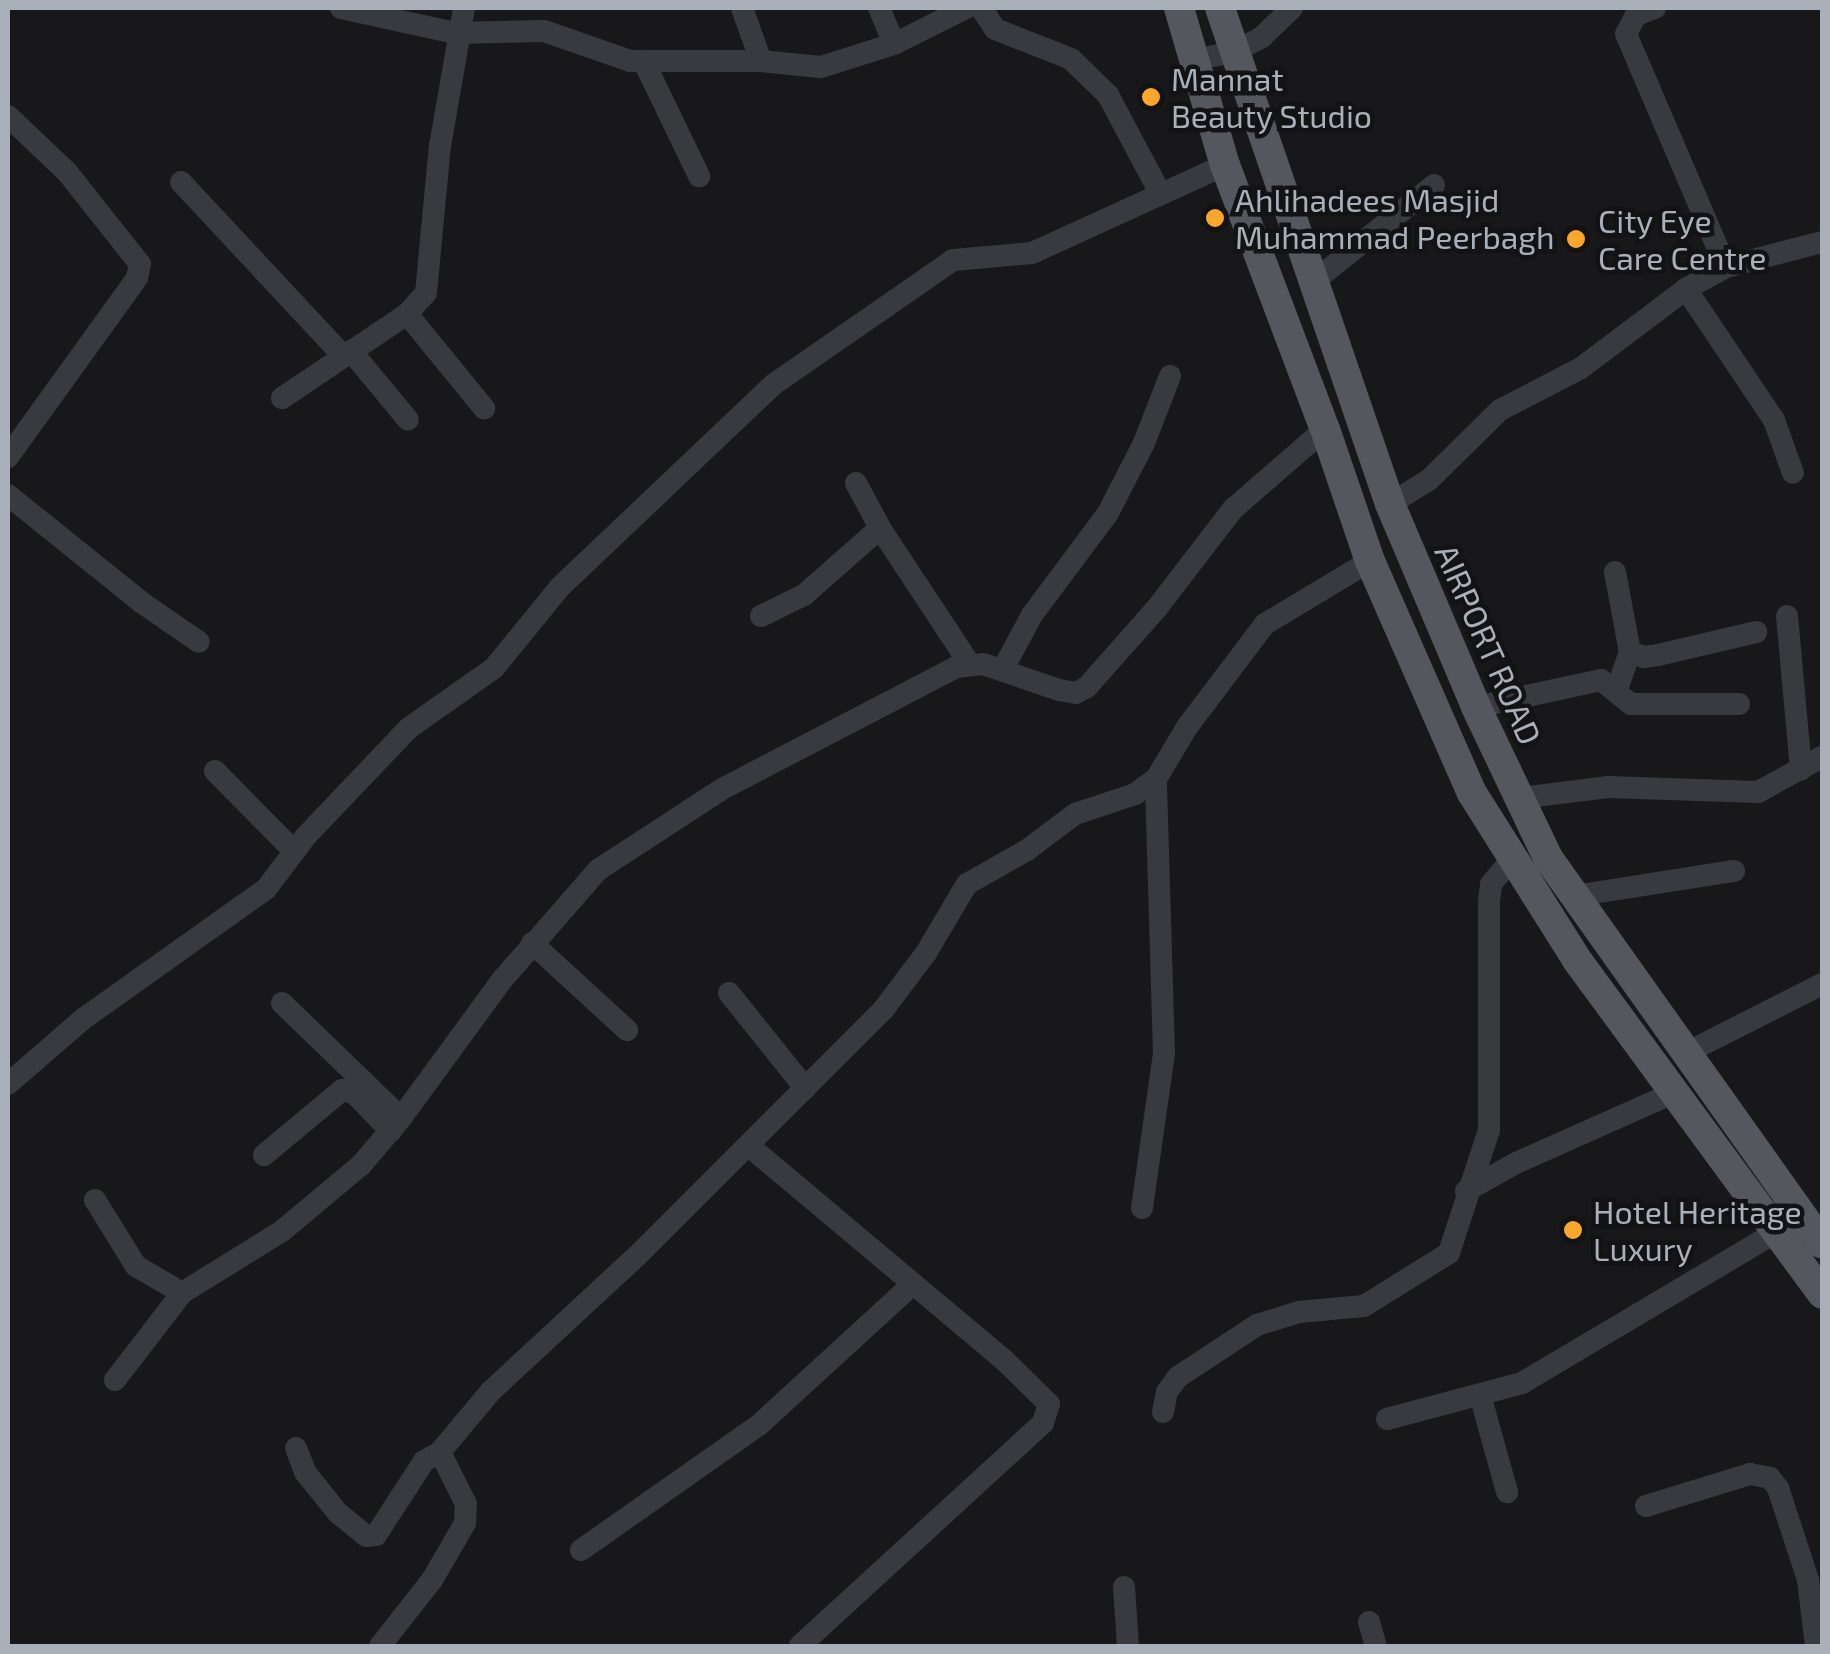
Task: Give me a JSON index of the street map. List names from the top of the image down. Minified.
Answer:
{"streets":{"main road":["AIRPORT ROAD"]},"places":["Mannat Beauty Studio","Ahlihadees Masjid Muhammad Peerbagh","City Eye Care Centre","Hotel Heritage Luxury"]}
